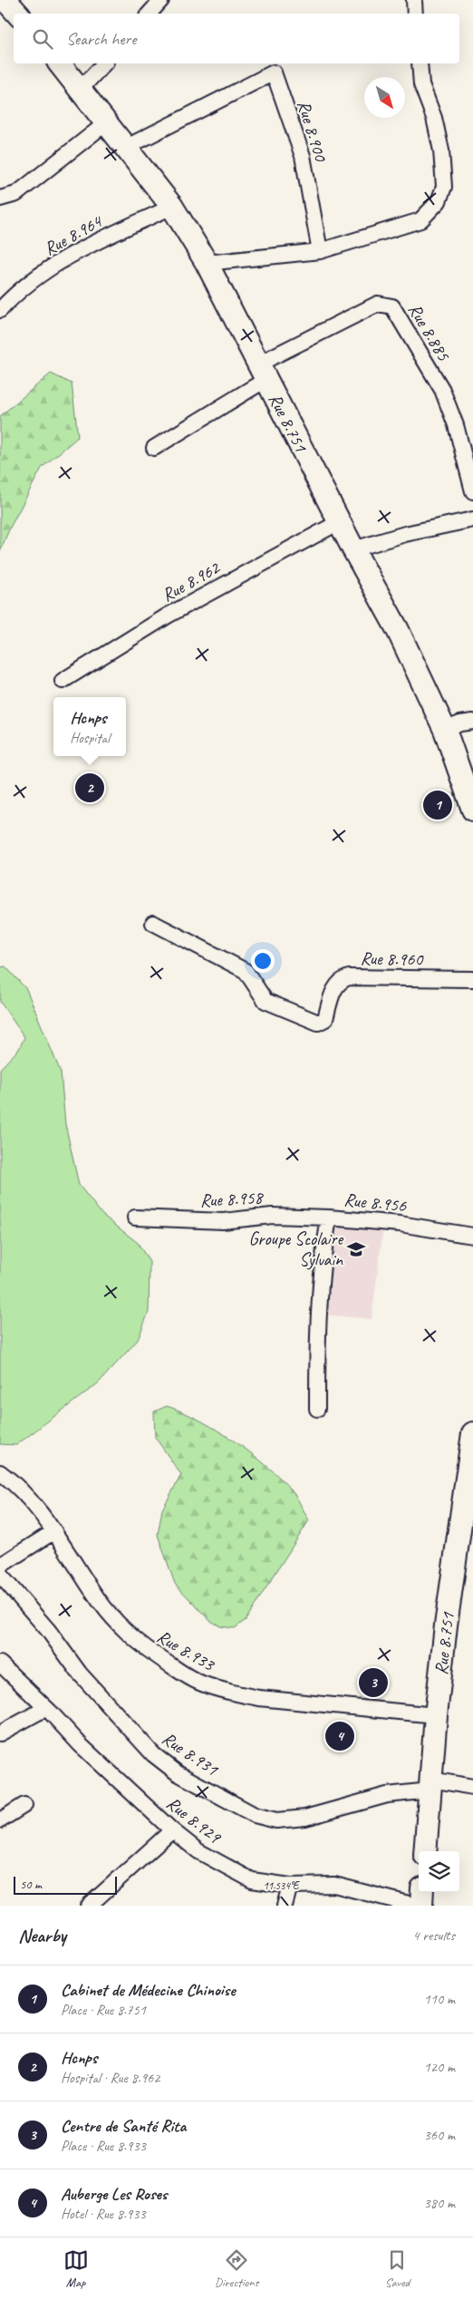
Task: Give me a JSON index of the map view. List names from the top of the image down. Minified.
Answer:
{"streets":{"main road":["Rue 8.751"],"street":["Rue 8.900","Rue 8.964","Rue 8.885","Rue 8.962","Rue 8.960","Rue 8.958","Rue 8.956","Rue 8.933","Rue 8.931","Rue 8.929"]},"crossings":[["Rue 8.900","Rue 8.751"],["Rue 8.964","Rue 8.751"],["Rue 8.885","Rue 8.751"],["Rue 8.751","Rue 8.962"],["Rue 8.751","Rue 8.933"],["Rue 8.751","Rue 8.931"],["Rue 8.958","Rue 8.956"]],"places":{"school or university":["Groupe Scolaire Sylvain"]},"scale_bar":"50 m","north":"bottom right","page":{"search":"Search here","popup":["Hcnps","Hospital"],"pins":["2","1","3","4"],"scale":"50 m","heading":["Nearby","4 results"],"list":[{"mark":"1","name":"Cabinet de Médecine Chinoise","note":"Place · Rue 8.751","value":"110 m"},{"mark":"2","name":"Hcnps","note":"Hospital · Rue 8.962","value":"120 m"},{"mark":"3","name":"Centre de Santé Rita","note":"Place · Rue 8.933","value":"360 m"},{"mark":"4","name":"Auberge Les Roses","note":"Hotel · Rue 8.933","value":"380 m"}],"nav":["Map","Directions","Saved"]},"coordinates":["11.534°E"]}
